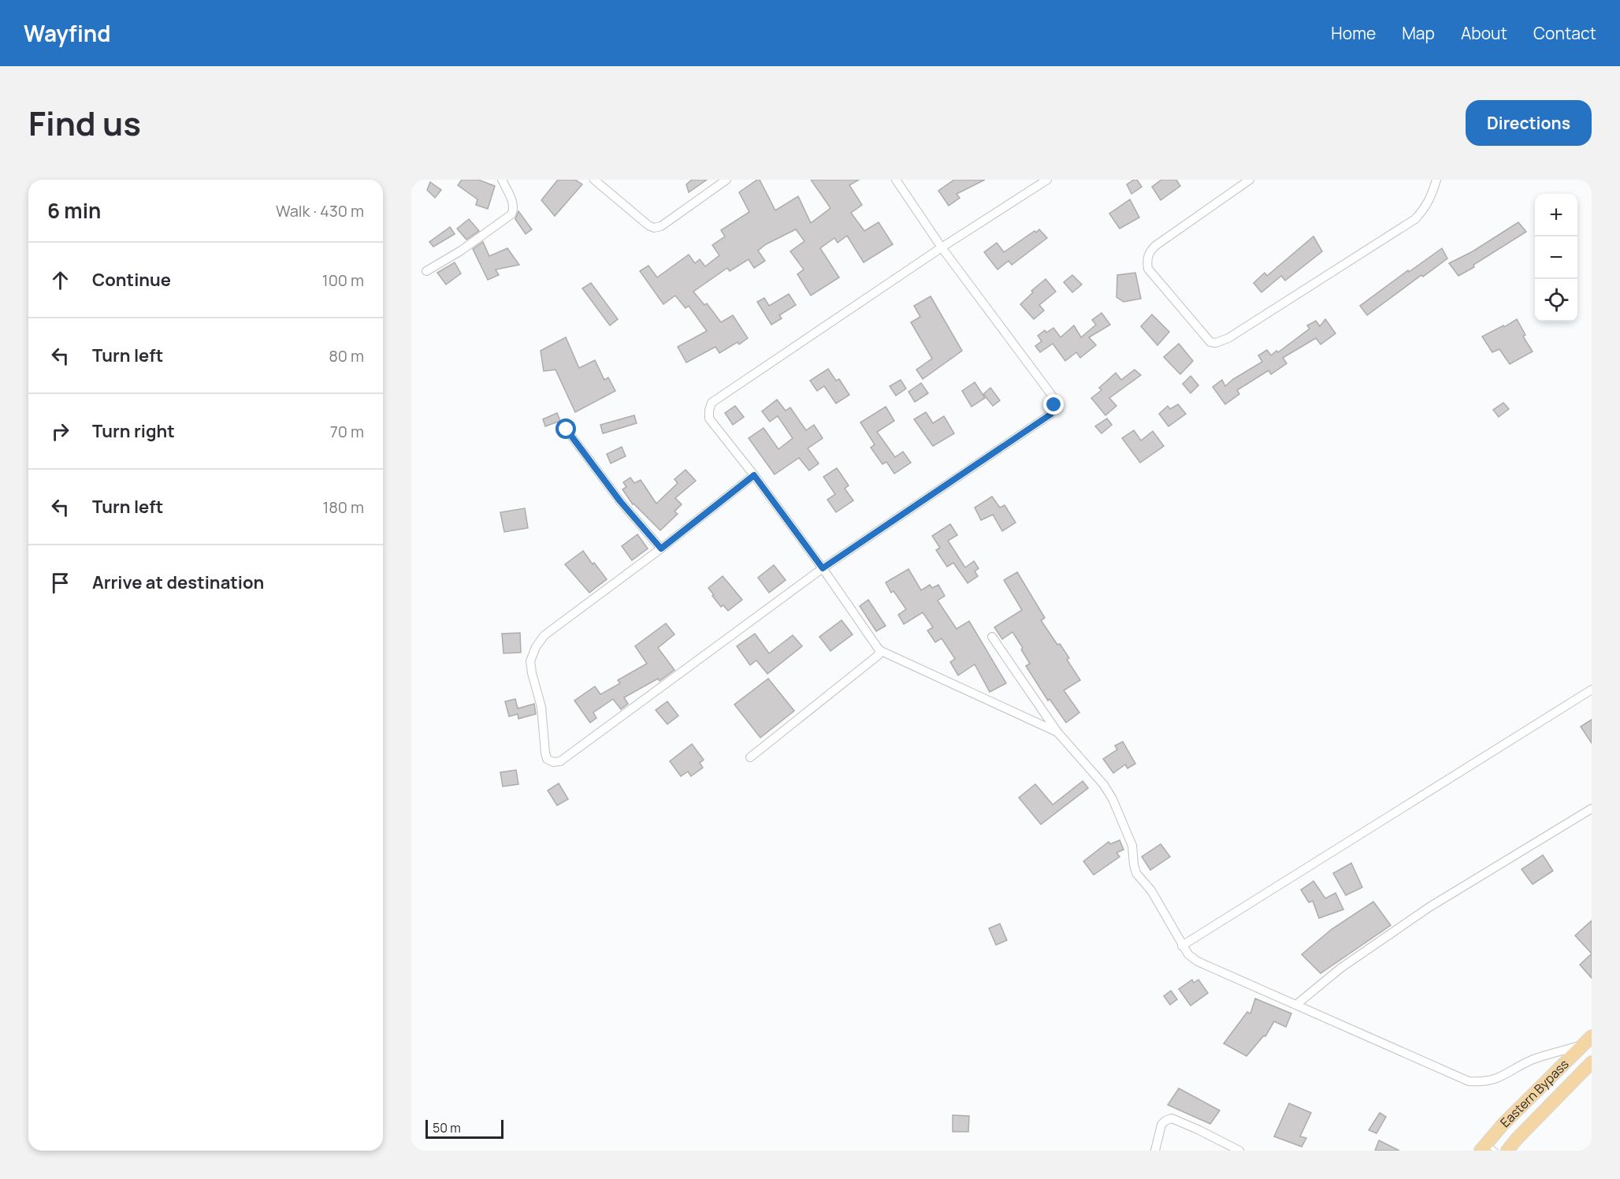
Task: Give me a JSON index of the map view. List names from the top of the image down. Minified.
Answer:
{"streets":{"main road":["Eastern Bypass"]},"scale_bar":"50 m","page":{"header":"Wayfind","nav":["Home","Map","About","Contact"],"title":"Find us","buttons":"Directions","heading":["6 min","Walk · 430 m"],"map_buttons":["+","−"],"list":[["Continue","100 m"],["Turn left","80 m"],["Turn right","70 m"],["Turn left","180 m"],"Arrive at destination"],"scale":"50 m"}}
